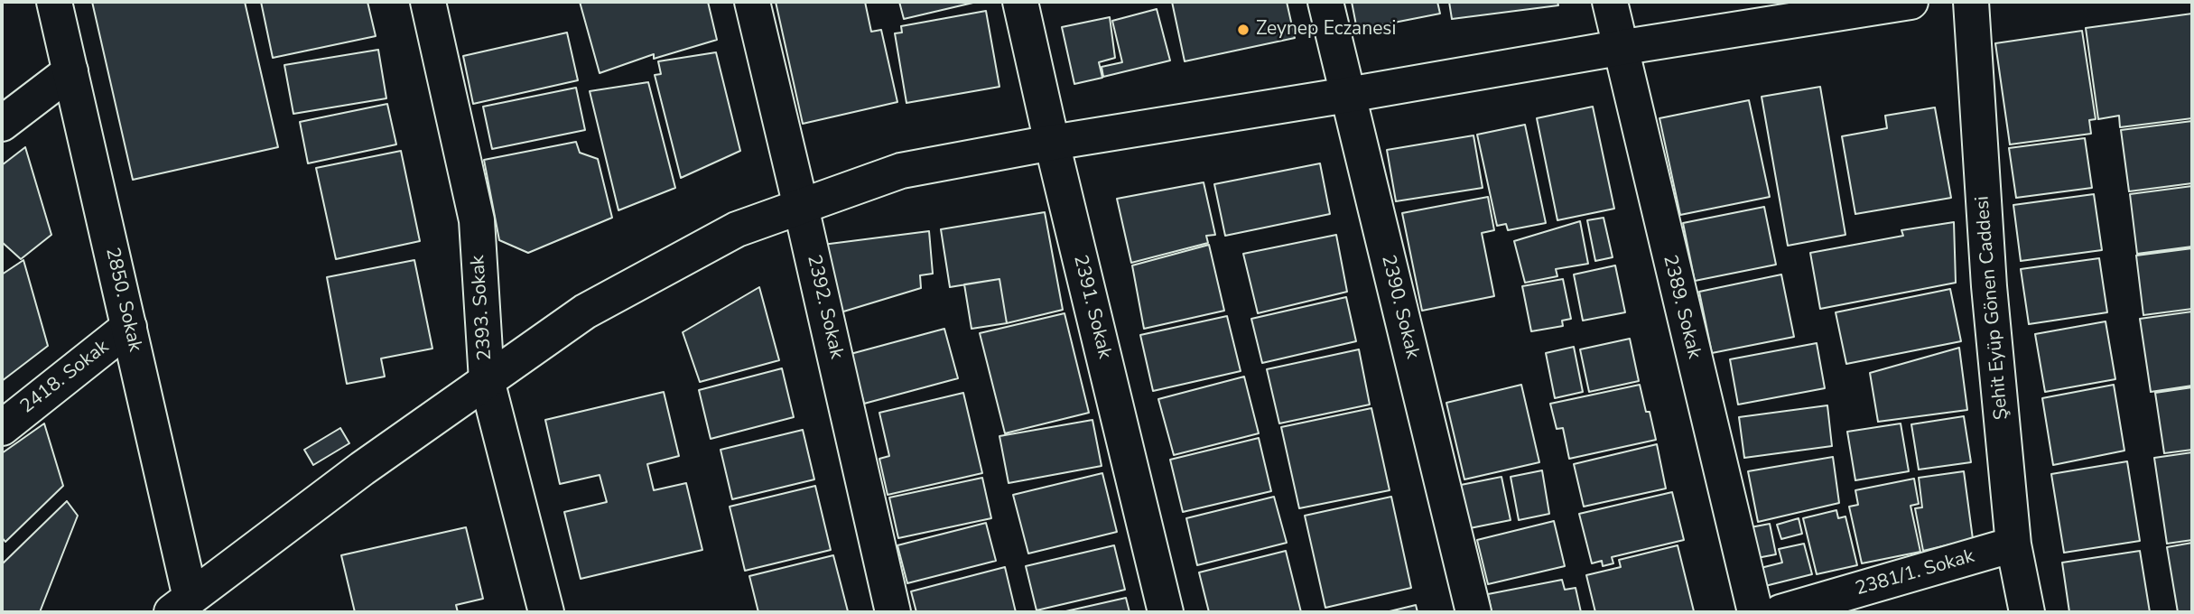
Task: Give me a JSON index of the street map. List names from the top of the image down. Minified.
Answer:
{"streets":{"street":["2850. Sokak","2392. Sokak","2391. Sokak","2390. Sokak","2389. Sokak","2393. Sokak","Şehit Eyüp Gönen Caddesi","2418. Sokak","2381/1. Sokak"]},"crossings":[["2850. Sokak","2418. Sokak"],["Şehit Eyüp Gönen Caddesi","2381/1. Sokak"]],"places":["Zeynep Eczanesi"]}
